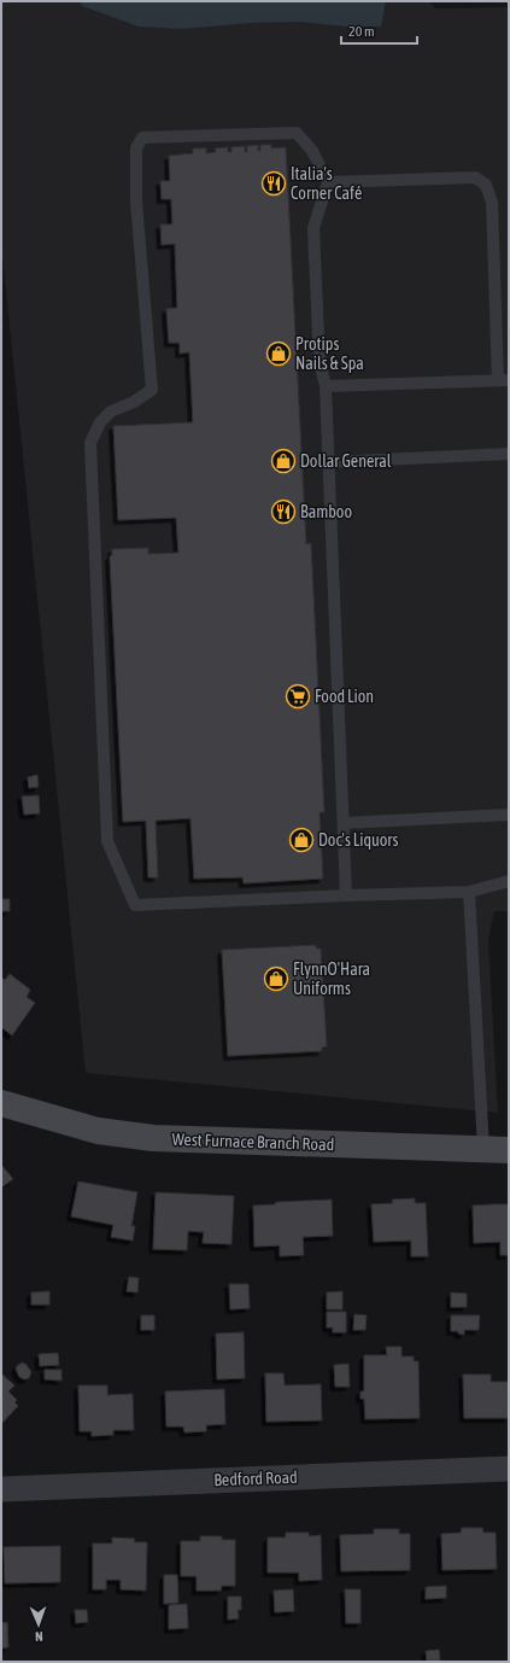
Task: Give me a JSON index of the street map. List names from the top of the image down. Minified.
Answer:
{"streets":{"main road":["West Furnace Branch Road"],"street":["Bedford Road"]},"places":{"restaurant":["Italia's Corner Café","Bamboo"],"shop":["Protips Nails & Spa","Dollar General","Doc's Liquors","FlynnO'Hara Uniforms"],"supermarket":["Food Lion"]},"scale_bar":"20 m","north":"bottom"}
